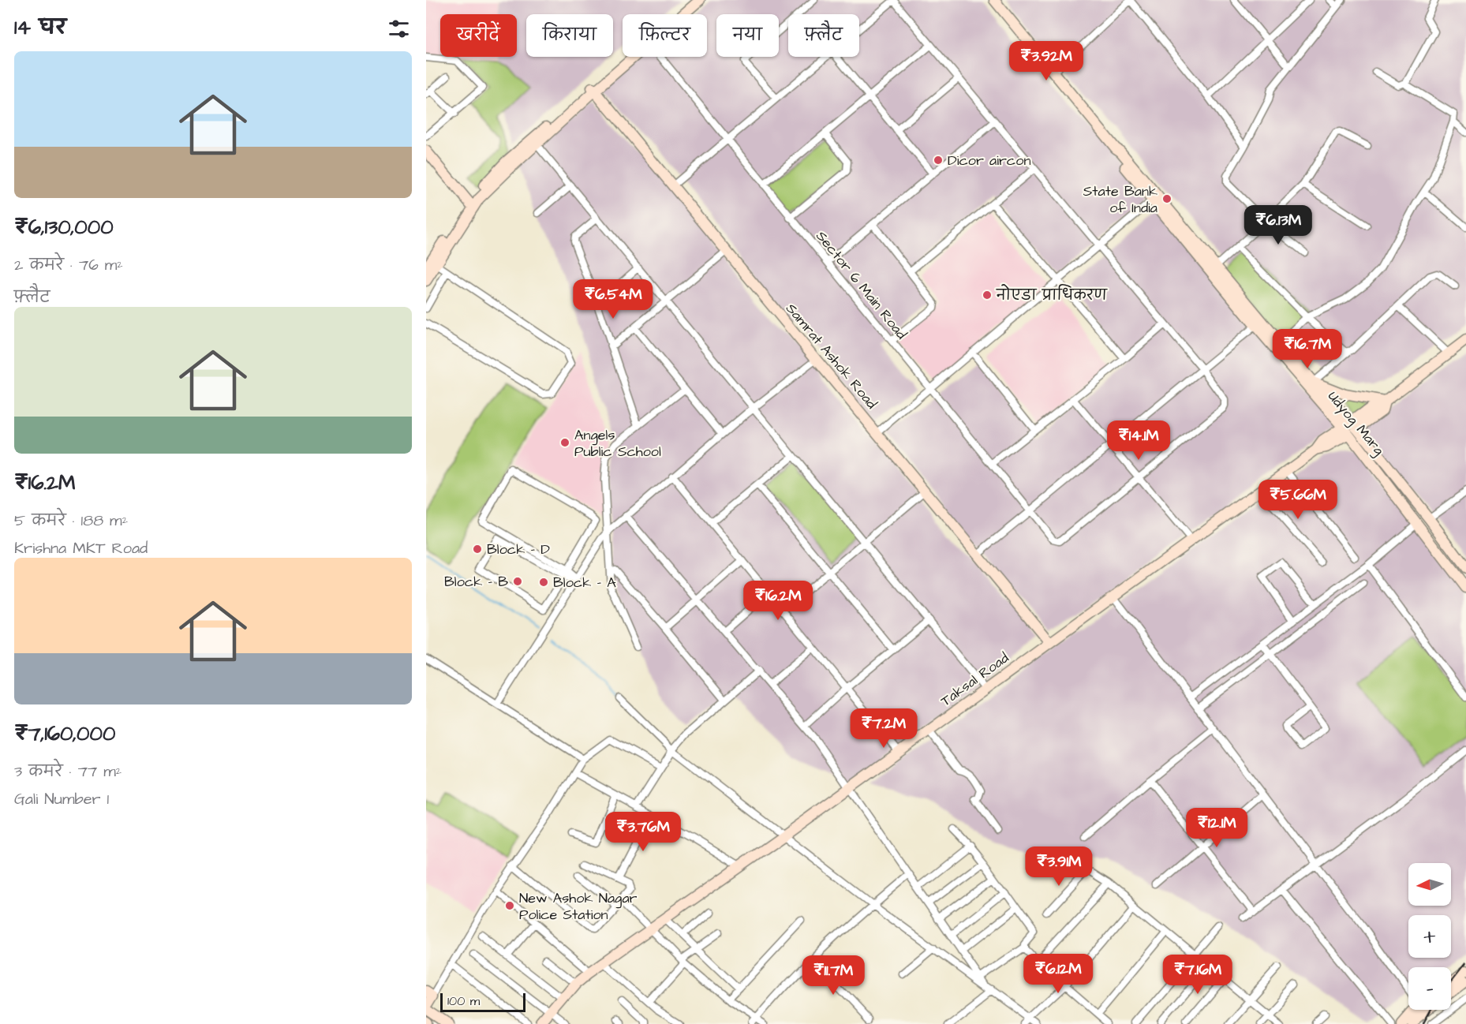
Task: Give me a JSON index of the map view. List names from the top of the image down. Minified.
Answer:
{"streets":{"street":["Sector 6 Main Road","Samrat Ashok Road","Udyog Marg","Taksal Road"]},"crossings":[["Samrat Ashok Road","Taksal Road"],["Udyog Marg","Taksal Road"]],"places":["Dicor aircon","State Bank of India","नोएडा प्राधिकरण","Angels Public School","Block - D","Block - B","Block - A","New Ashok Nagar Police Station"],"scale_bar":"100 m","north":"left","page":{"heading":"14 घर","chip":["खरीदें","किराया","फ़िल्टर","नया","फ़्लैट"],"price":["₹3.92M","₹6.13M","₹6.54M","₹16.7M","₹14.1M","₹5.66M","₹16.2M","₹7.2M","₹12.1M","₹3.76M","₹3.91M","₹6.12M","₹7.16M","₹11.7M"],"list":[{"name":"₹6,130,000","note":"2 कमरे · 76 m² · फ़्लैट"},{"name":"₹16.2M","note":"5 कमरे · 188 m² · Krishna MKT Road"},{"name":"₹7,160,000","note":"3 कमरे · 77 m² · Gali Number 1"}],"map_buttons":["+","−"],"scale":"100 m"}}
